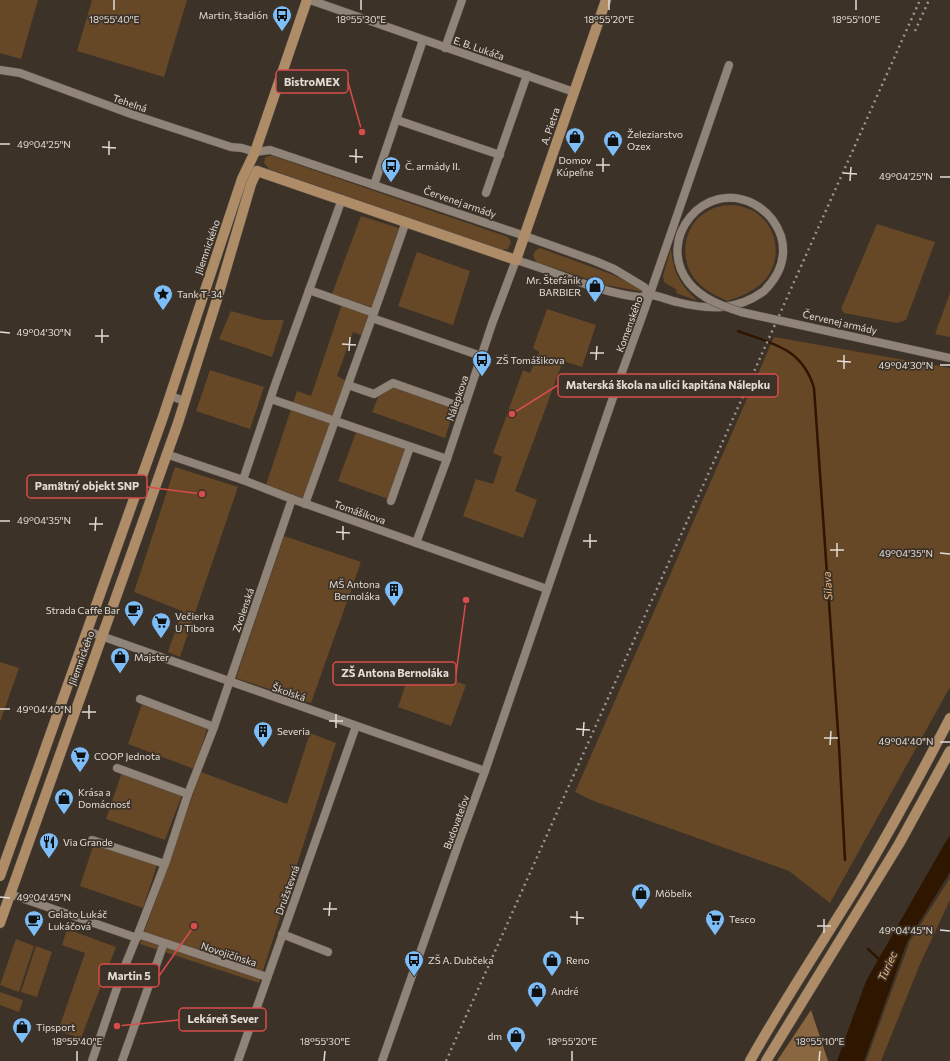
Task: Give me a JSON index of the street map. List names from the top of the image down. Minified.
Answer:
{"streets":{"main road":["A. Pietra","Červenej armády","Jilemnického"],"street":["E. B. Lukáča","Tehelná","Komenského","Nálepkova","Tomášikova","Zvolenská","Školská","Budovateľov","Družstevná","Novojičínska"]},"crossings":[["E. B. Lukáča","A. Pietra"],["Tehelná","Červenej armády"],["Tehelná","Jilemnického"],["A. Pietra","Červenej armády"],["A. Pietra","Nálepkova"],["Červenej armády","Jilemnického"],["Červenej armády","Komenského"],["Červenej armády","Nálepkova"],["Jilemnického","Tomášikova"],["Jilemnického","Školská"],["Komenského","Tomášikova"],["Komenského","Budovateľov"],["Nálepkova","Tomášikova"],["Tomášikova","Zvolenská"],["Tomášikova","Budovateľov"],["Zvolenská","Školská"],["Zvolenská","Novojičínska"],["Školská","Budovateľov"],["Školská","Družstevná"],["Družstevná","Novojičínska"]],"water":["Silava","Turiec"],"places":{"bus stop":["Martin, štadión","Č. armády II.","ZŠ Tomášikova","ZŠ A. Dubčeka"],"other":["BistroMEX","Materská škola na ulici kapitána Nálepku","Pamätný objekt SNP","ZŠ Antona Bernoláka","Martin 5","Lekáreň Sever"],"shop":["Domov Kúpeľne","Železiarstvo Ozex","Mr. Štefánik BARBIER","Majster","Krása a Domácnosť","Möbelix","Reno","André","Tipsport","dm"],"place":["Tank T-34"],"building":["MŠ Antona Bernoláka","Severia"],"cafe":["Strada Caffe Bar","Gelato Lukáč Lukáčová"],"supermarket":["Večierka U Tibora","COOP Jednota","Tesco"],"restaurant":["Via Grande"]},"coordinates":["18°55'40\"E","18°55'30\"E","18°55'20\"E","18°55'10\"E","49°04'25\"N","49°04'30\"N","49°04'35\"N","49°04'40\"N","49°04'45\"N"]}
